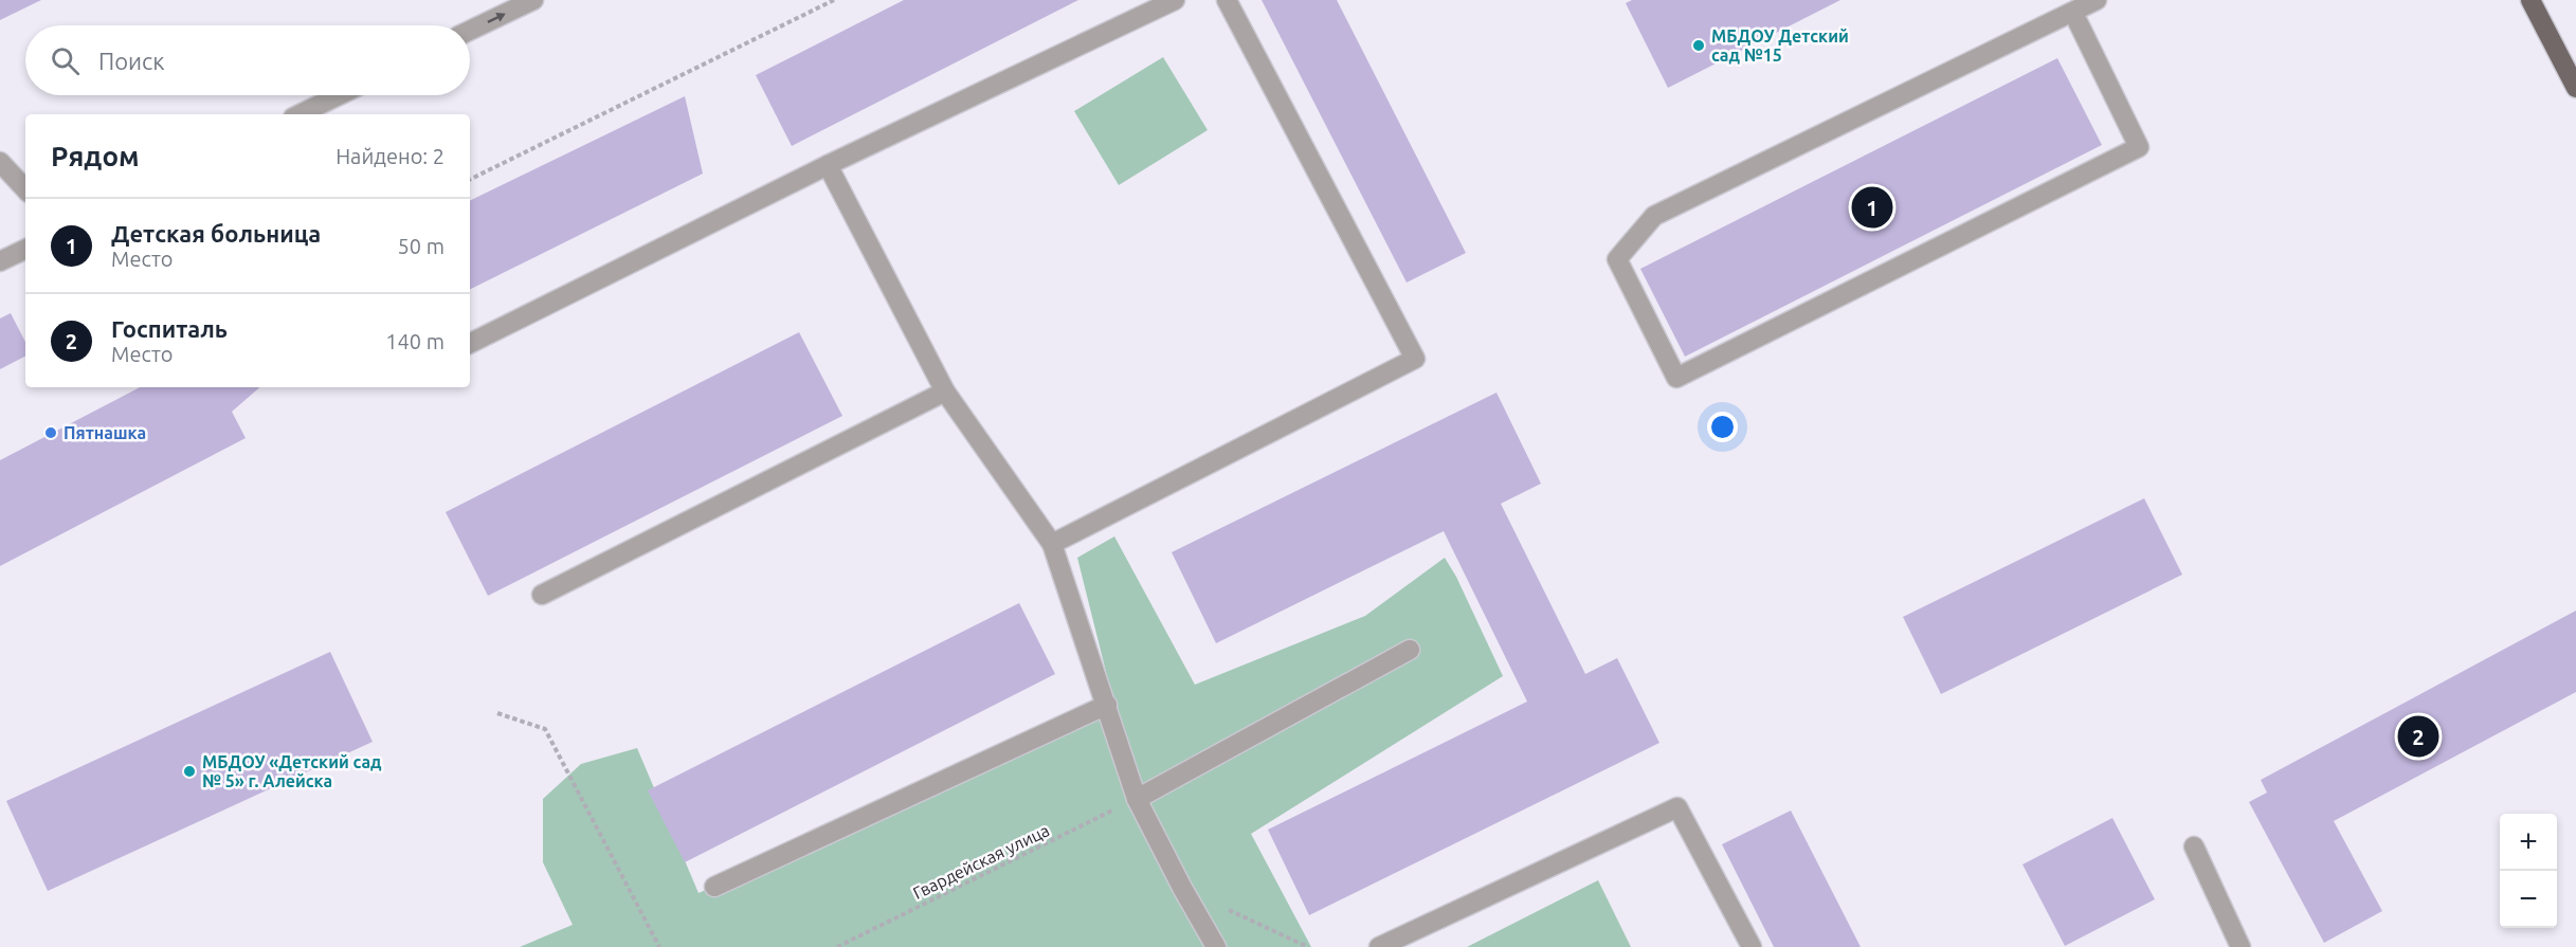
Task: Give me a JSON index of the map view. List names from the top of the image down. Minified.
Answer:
{"streets":{"path":["Гвардейская улица"]},"places":["МБДОУ Детский сад №15","Пятнашка","МБДОУ «Детский сад № 5» г. Алейска"],"page":{"search":"Поиск","heading":["Рядом","Найдено: 2"],"pins":["1","2"],"list":[{"mark":"1","name":"Детская больница","note":"Место","value":"50 m"},{"mark":"2","name":"Госпиталь","note":"Место","value":"140 m"}],"map_buttons":["+","−"]}}
